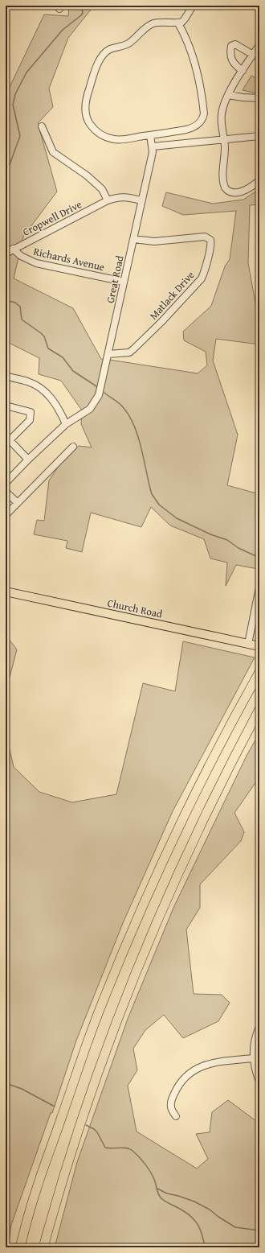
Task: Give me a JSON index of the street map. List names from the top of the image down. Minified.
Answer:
{"streets":{"main road":["Church Road"],"street":["Cropwell Drive","Richards Avenue","Great Road","Matlack Drive"]},"crossings":[["Cropwell Drive","Richards Avenue"],["Cropwell Drive","Great Road"],["Richards Avenue","Great Road"],["Great Road","Matlack Drive"]]}
